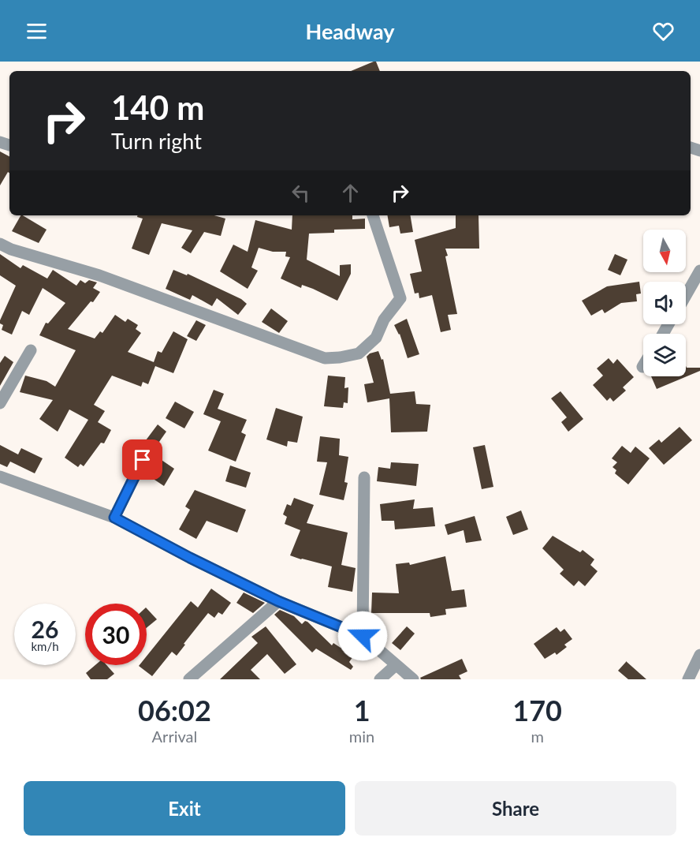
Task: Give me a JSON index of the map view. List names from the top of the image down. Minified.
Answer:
{"north":"bottom","page":{"header":"Headway","turn":["140 m","Turn right"],"speed":"26 km/h","limit":"30","eta":["06:02","Arrival","1","min","170","m"],"buttons":["Exit","Share"]}}
